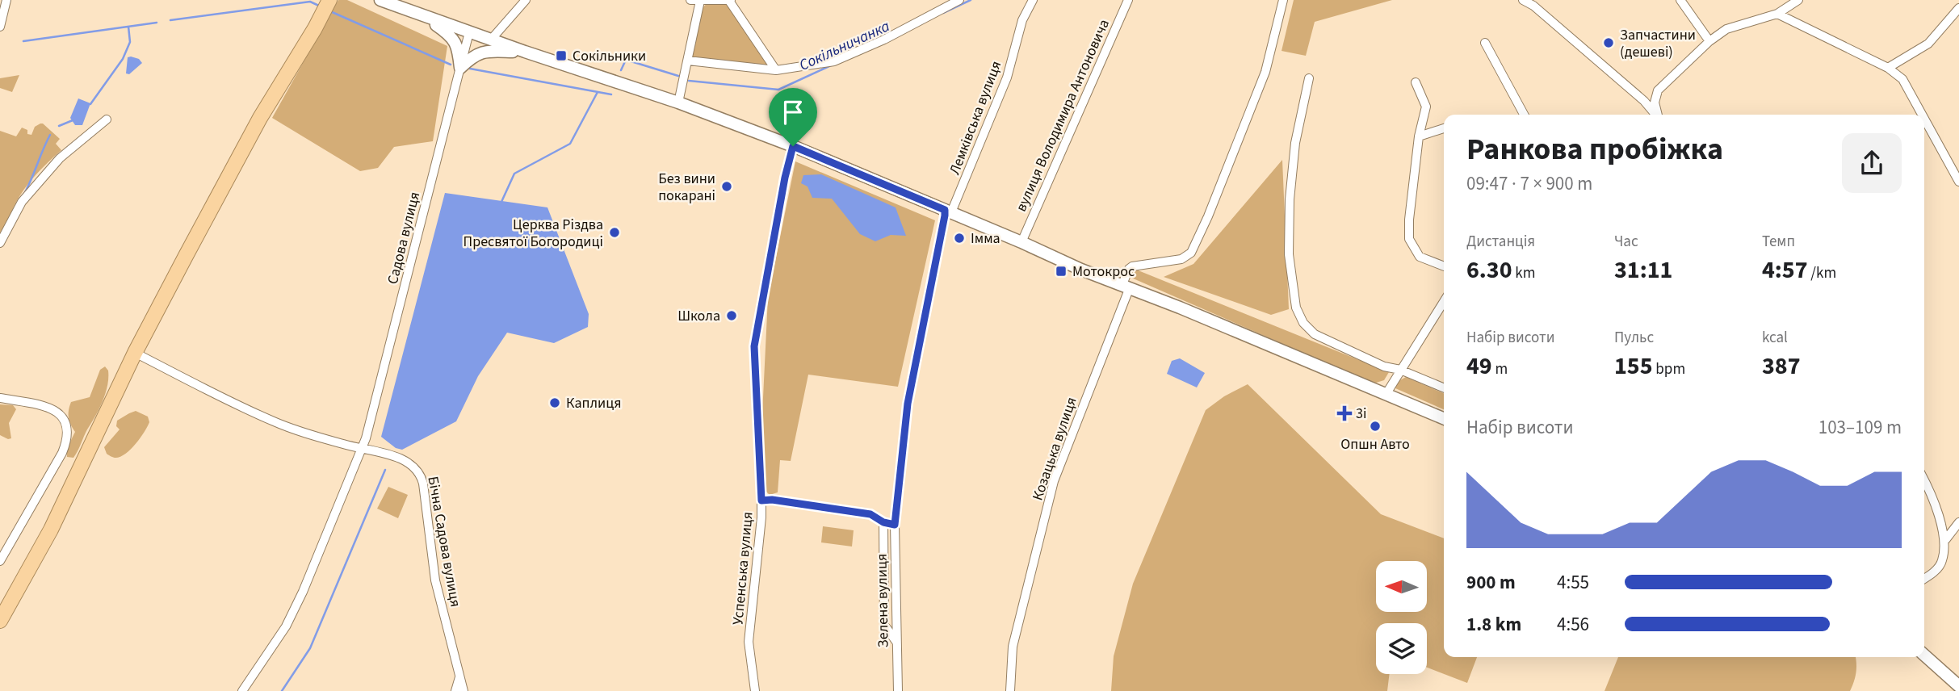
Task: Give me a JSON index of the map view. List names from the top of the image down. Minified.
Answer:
{"streets":{"street":["вулиця Володимира Антоновича","Лемківська вулиця","Садова вулиця","Козацька вулиця","Бічна Садова вулиця","Успенська вулиця","Зелена вулиця"]},"crossings":[["Лемківська вулиця","Зелена вулиця"],["Садова вулиця","Бічна Садова вулиця"]],"water":["Сокільничанка"],"places":{"other":["Запчастини (дешеві)","Без вини покарані","Церква Різдва Пресвятої Богородиці","Імма","Школа","Каплиця","Опшн Авто"],"transit":["Сокільники","Мотокрос"],"health":["3і"]},"north":"left","page":{"heading":["Ранкова пробіжка","09:47 · 7 × 900 m"],"stats":[["Дистанція","6.30 km"],["Час","31:11"],["Темп","4:57 /km"],["Набір висоти","49 m"],["Пульс","155 bpm"],["kcal","387"]],"chart":["Набір висоти","103–109 m"],"list":[{"name":"900 m","note":"4:55"},{"name":"1.8 km","note":"4:56"}]}}
